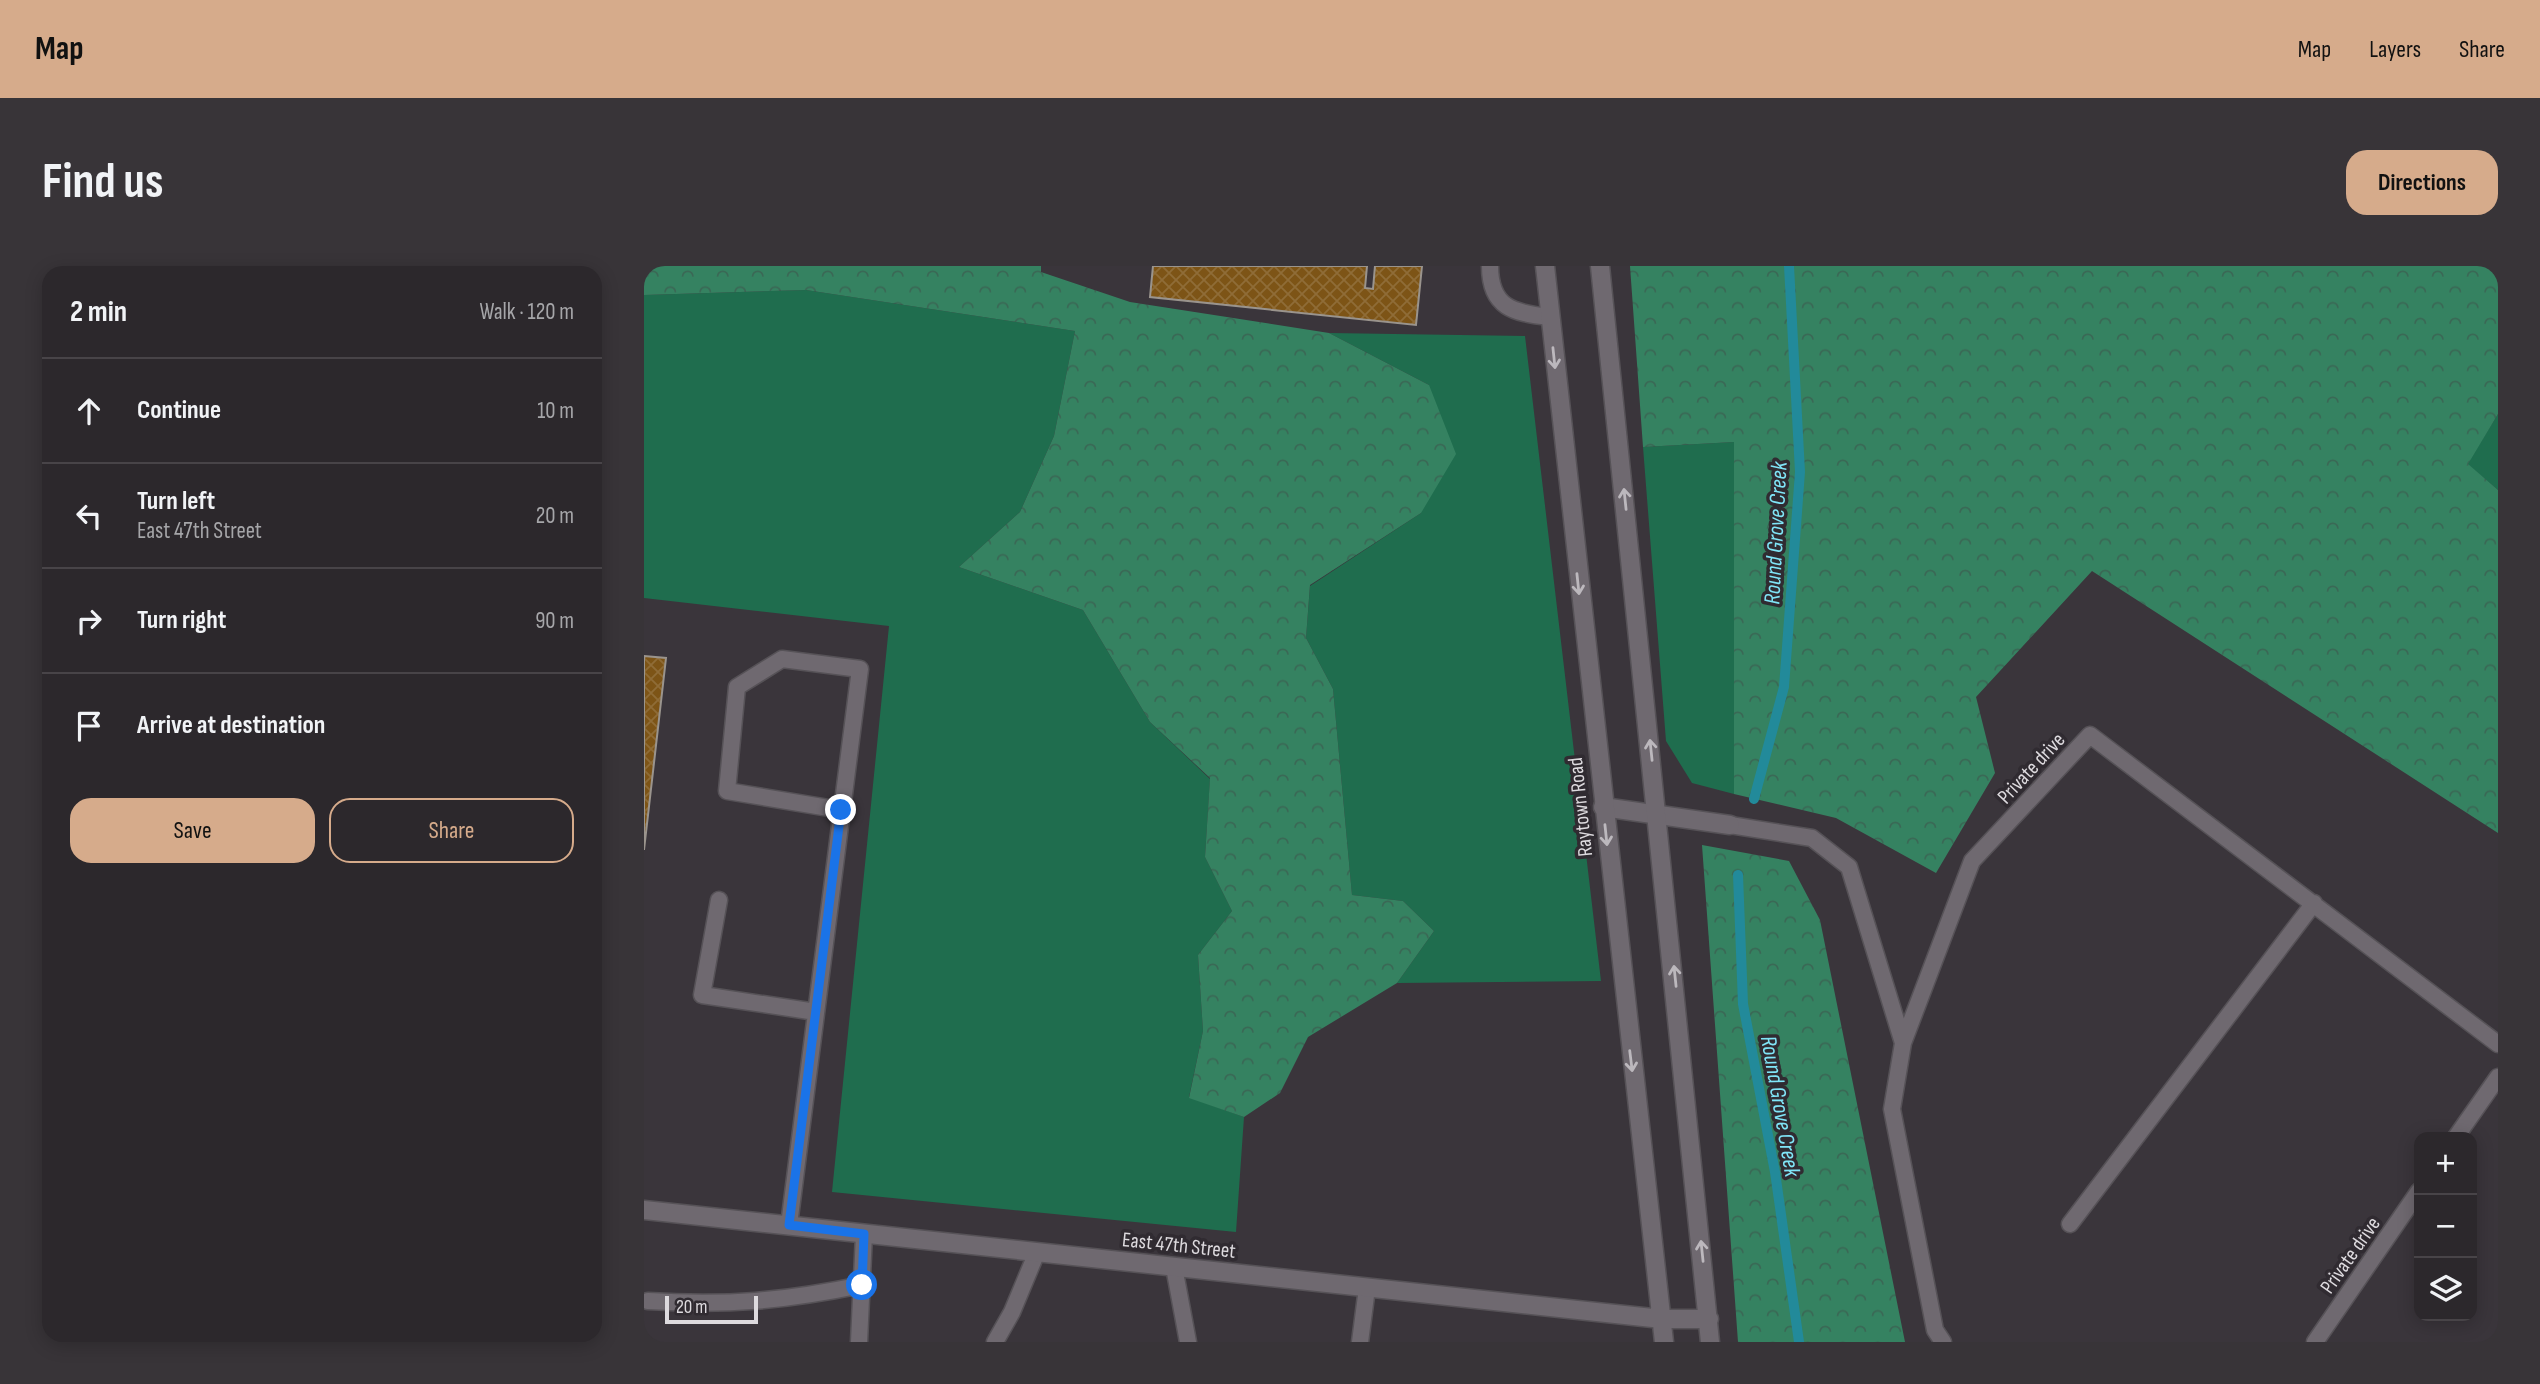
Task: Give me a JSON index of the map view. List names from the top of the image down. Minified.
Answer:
{"streets":{"main road":["Raytown Road","East 47th Street"],"lane":["Private drive"]},"crossings":[["Raytown Road","East 47th Street"]],"water":["Round Grove Creek"],"scale_bar":"20 m","page":{"header":"Map","nav":["Map","Layers","Share"],"buttons":["Directions",["Save","Share"]],"title":"Find us","heading":["2 min","Walk · 120 m"],"list":[["Continue","10 m"],["Turn left","East 47th Street","20 m"],["Turn right","90 m"],"Arrive at destination"],"map_buttons":["+","−"],"scale":"20 m"}}
